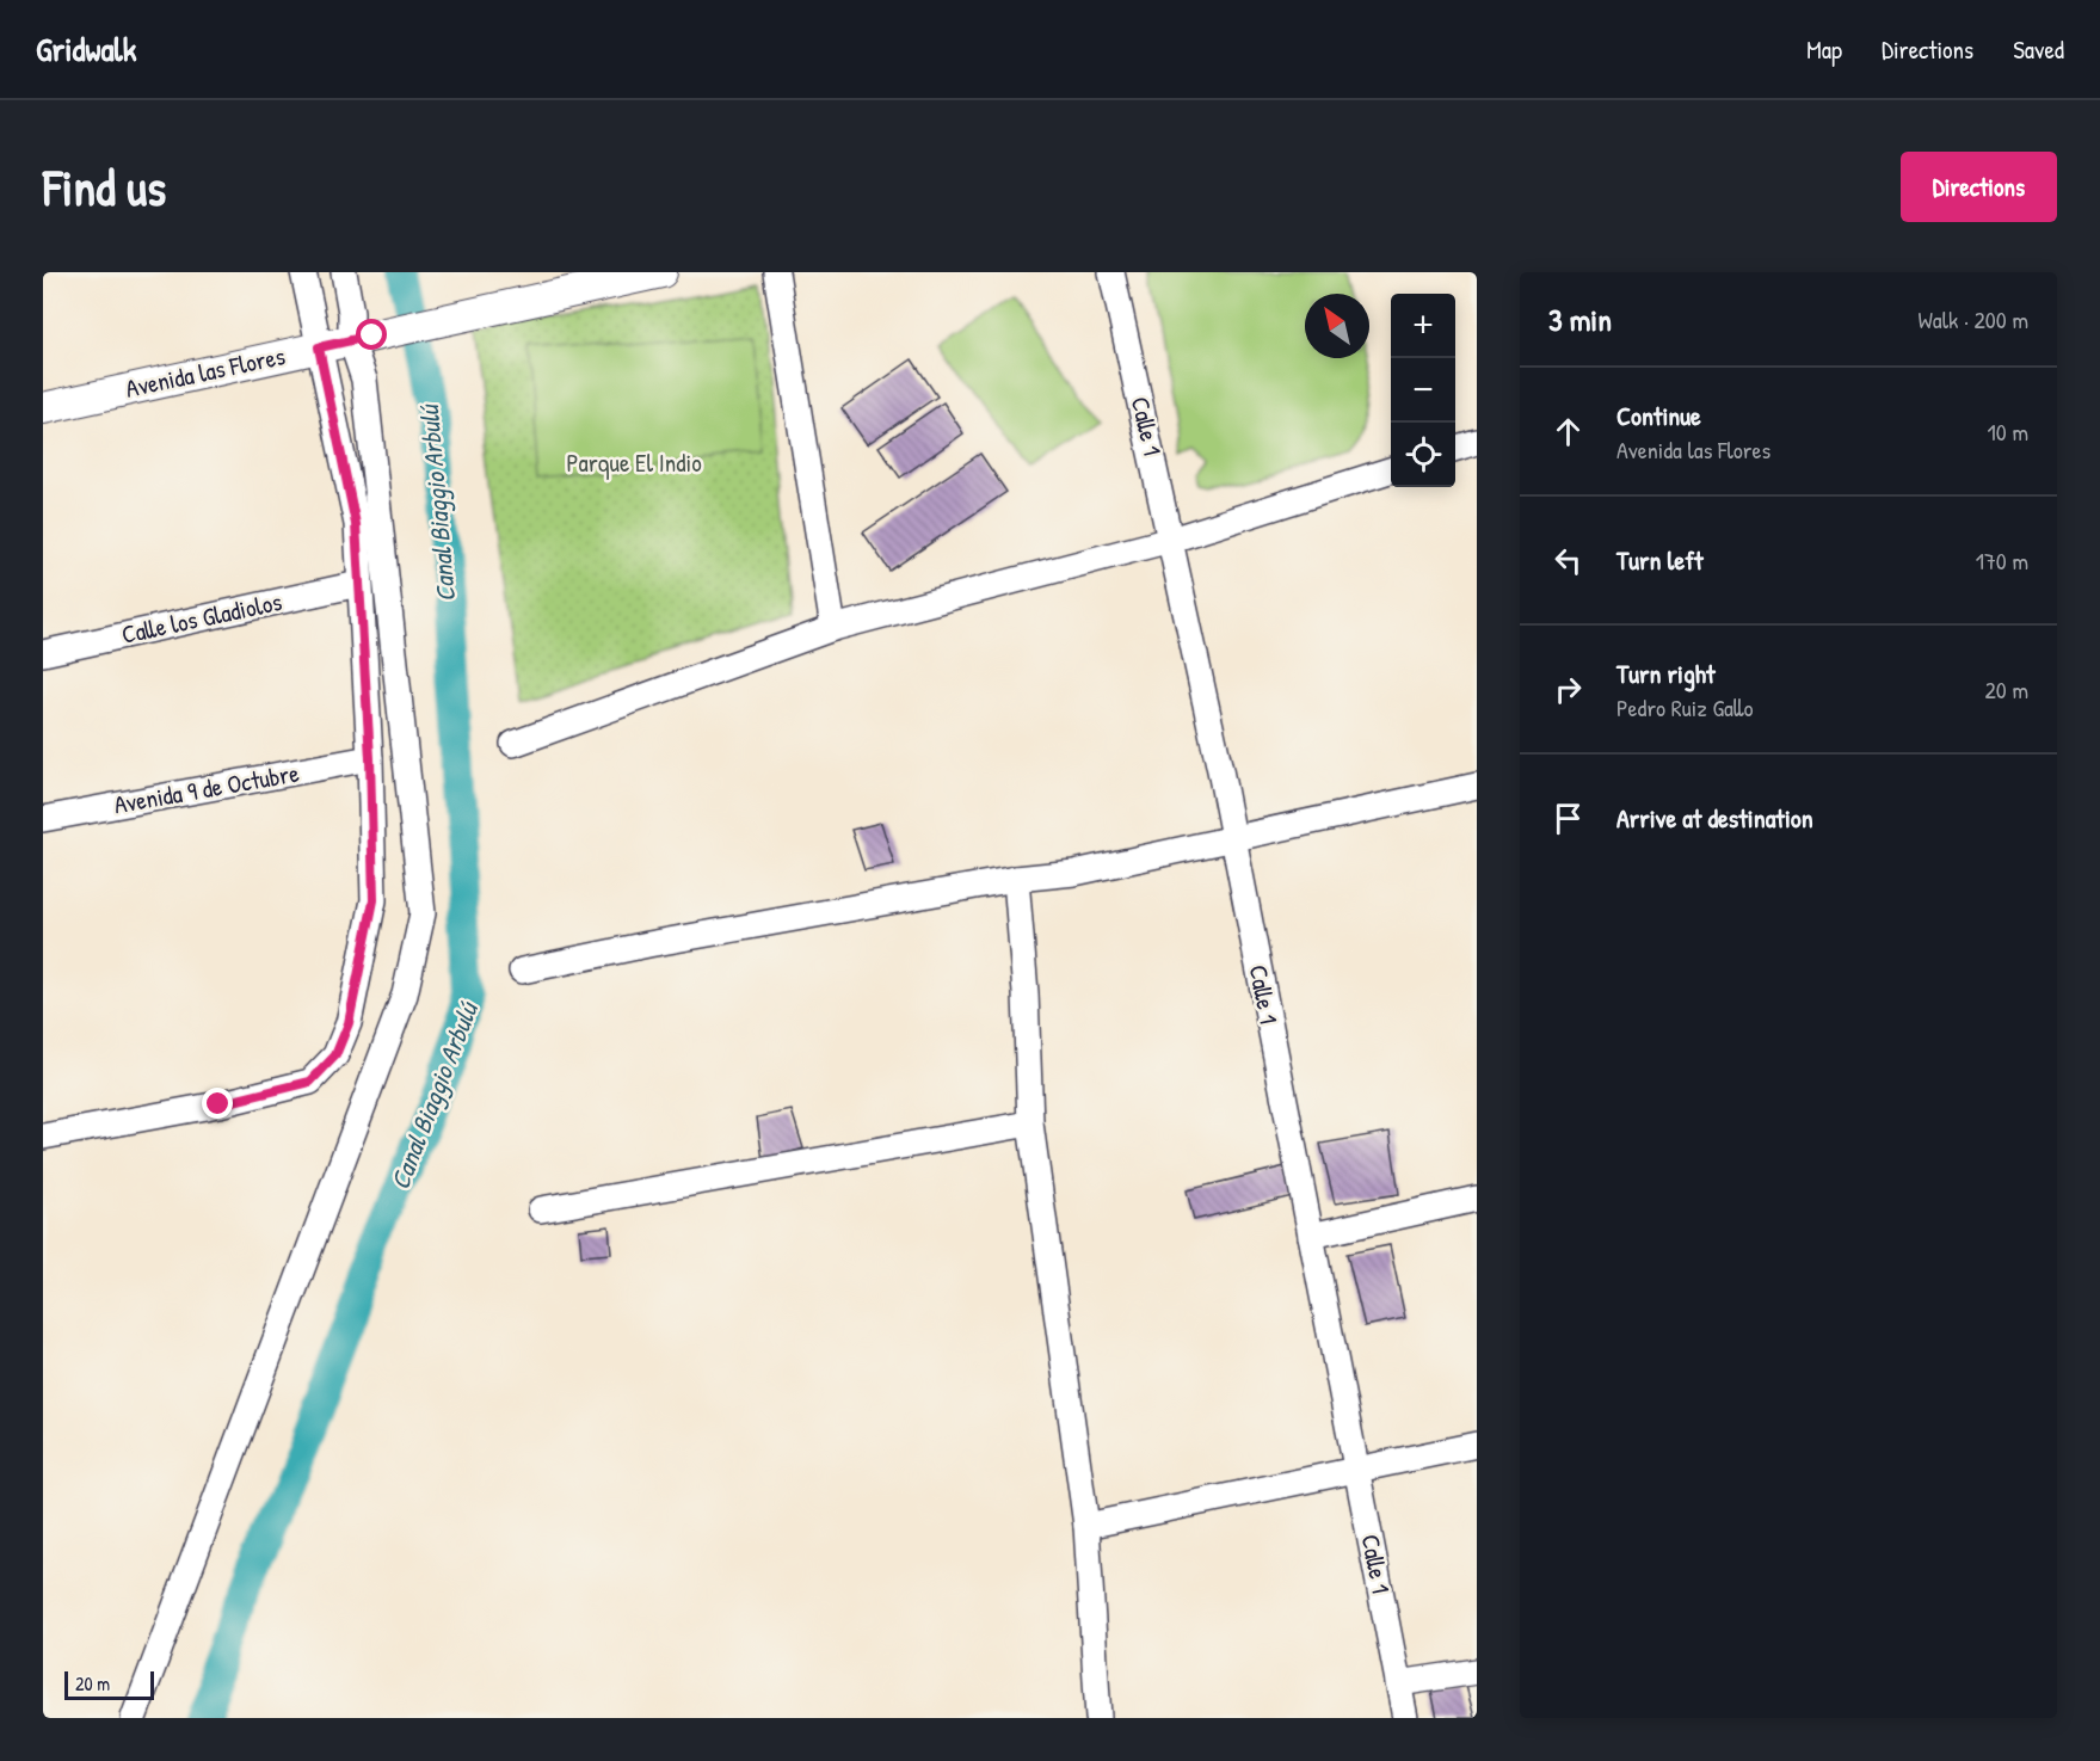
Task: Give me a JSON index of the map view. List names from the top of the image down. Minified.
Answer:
{"streets":{"street":["Avenida las Flores","Calle 1","Calle los Gladiolos","Avenida 9 de Octubre"]},"water":["Canal Biaggio Arbulú"],"parks":["Parque El Indio"],"scale_bar":"20 m","north":"top left","page":{"header":"Gridwalk","nav":["Map","Directions","Saved"],"buttons":"Directions","title":"Find us","heading":["3 min","Walk · 200 m"],"map_buttons":["+","−"],"list":[["Continue","Avenida las Flores","10 m"],["Turn left","170 m"],["Turn right","Pedro Ruiz Gallo","20 m"],"Arrive at destination"],"scale":"20 m"}}
